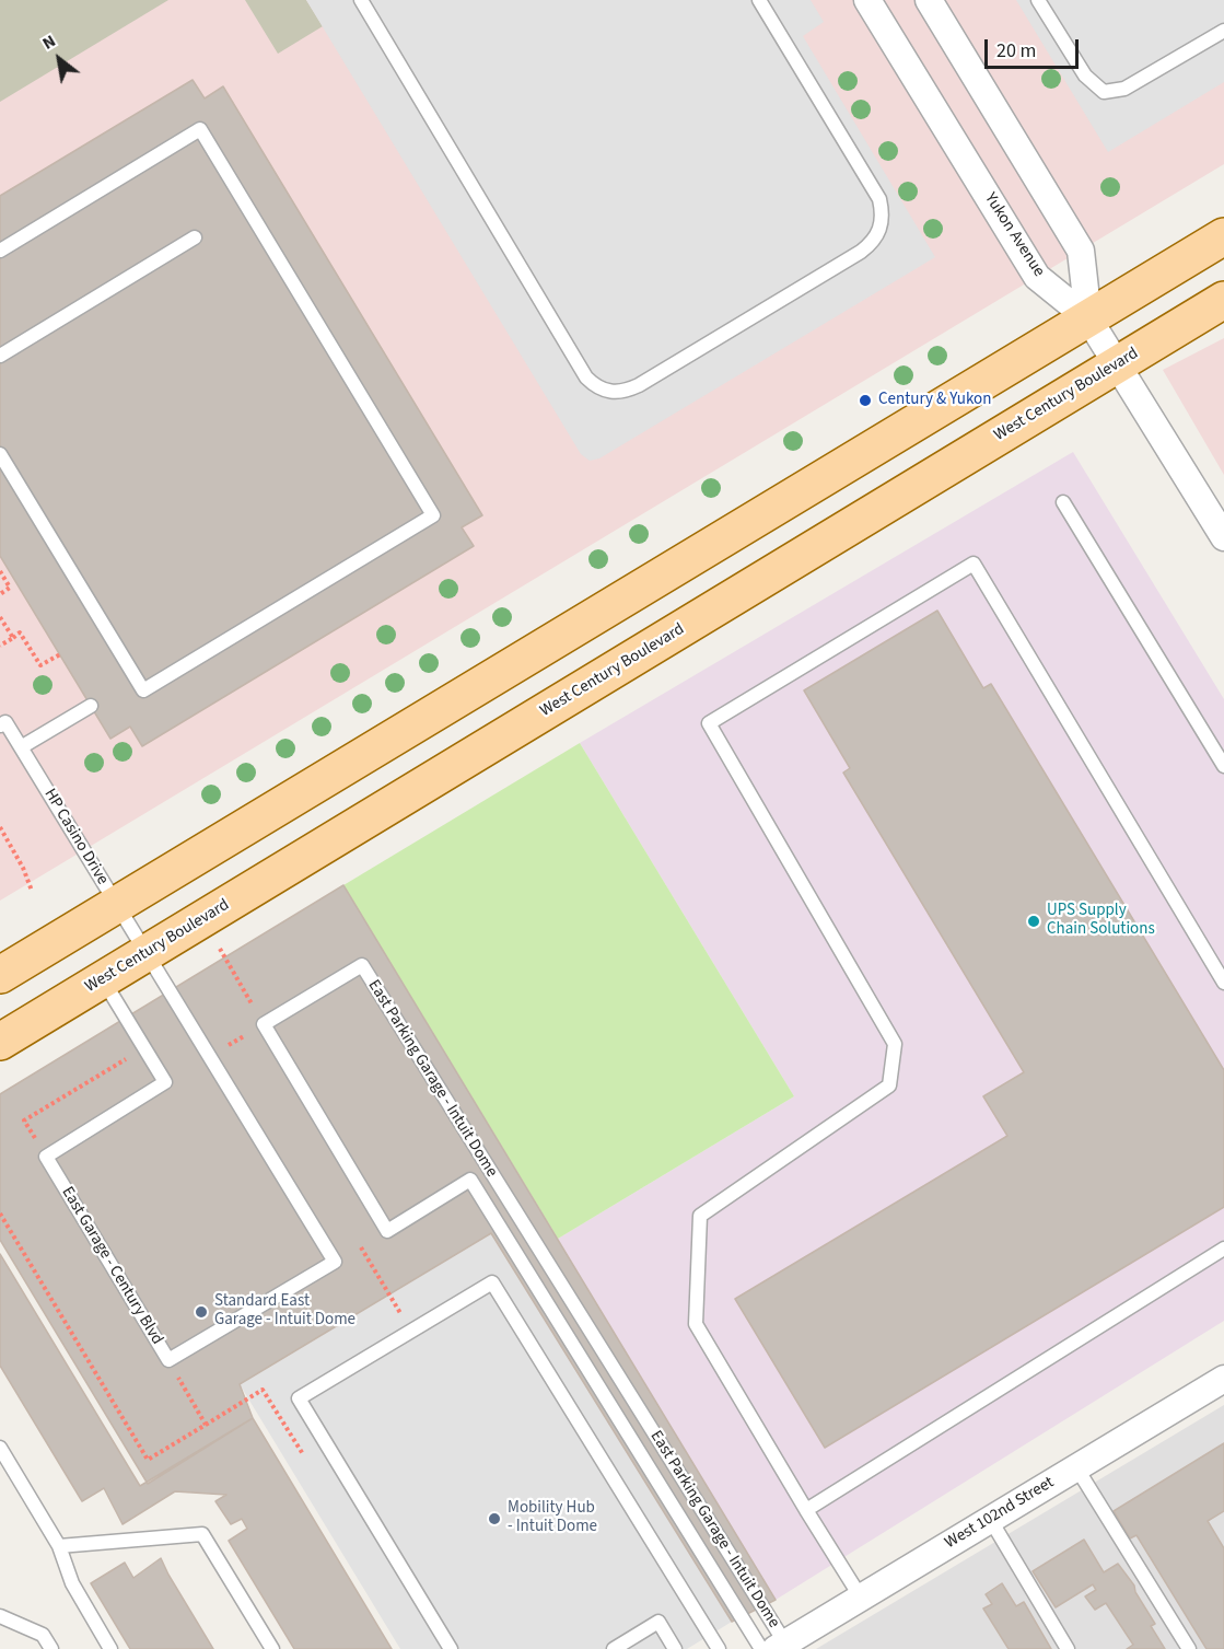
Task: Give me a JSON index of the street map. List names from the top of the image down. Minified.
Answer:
{"streets":{"main road":["West Century Boulevard"],"street":["Yukon Avenue","West 102nd Street"],"lane":["HP Casino Drive","East Parking Garage - Intuit Dome","East Garage - Century Blvd"]},"crossings":[["West Century Boulevard","HP Casino Drive"],["East Parking Garage - Intuit Dome","West 102nd Street"]],"places":["Century & Yukon","UPS Supply Chain Solutions","Standard East Garage - Intuit Dome","Mobility Hub - Intuit Dome"],"scale_bar":"20 m","north":"top left"}
